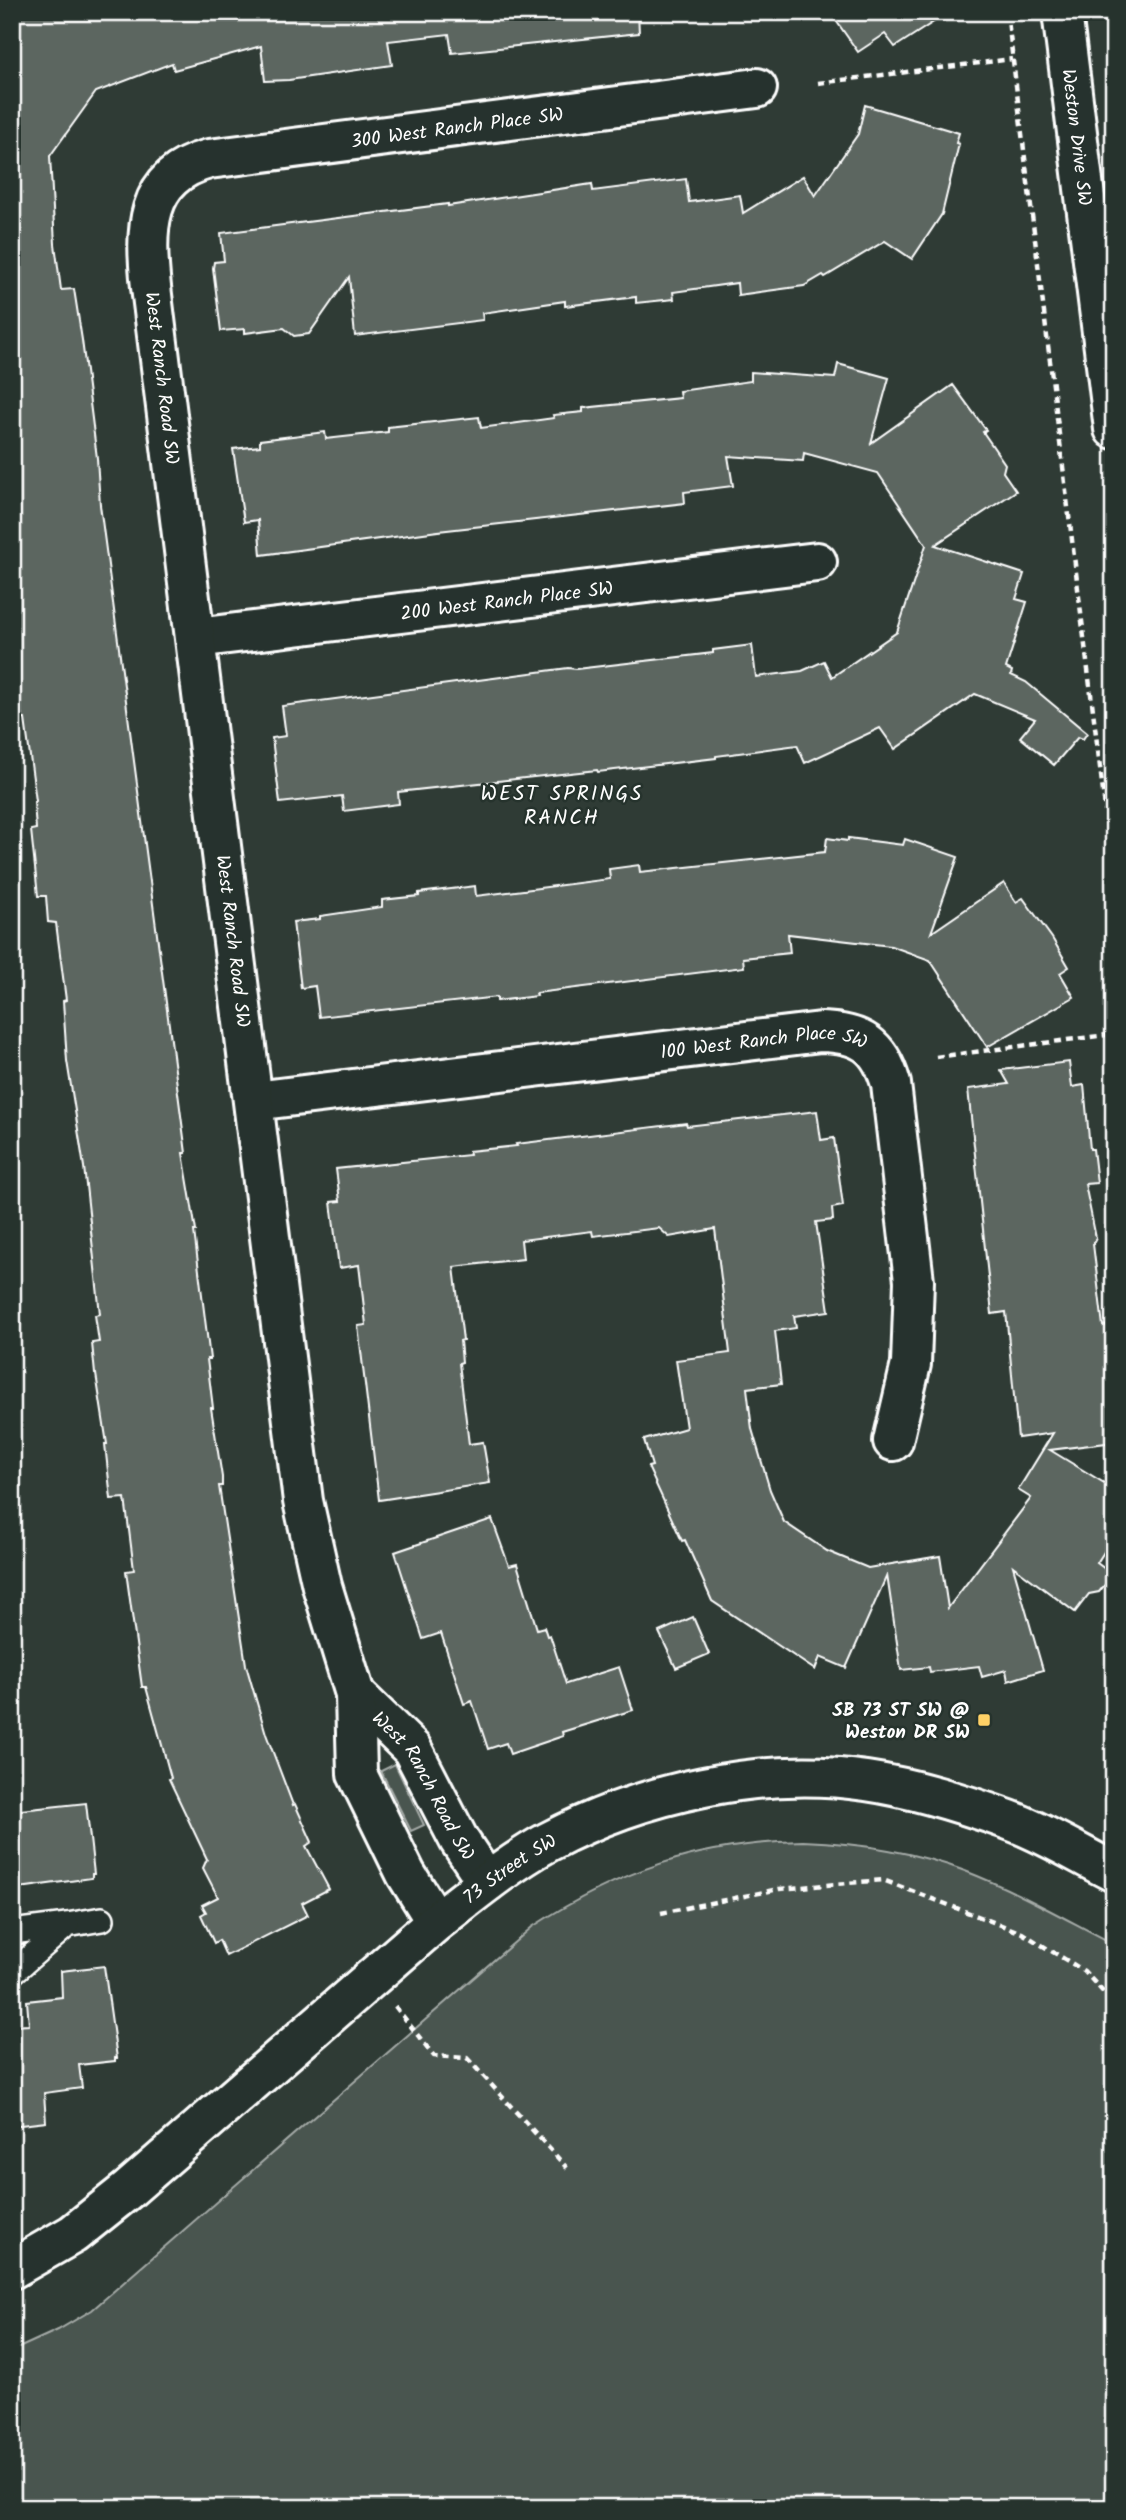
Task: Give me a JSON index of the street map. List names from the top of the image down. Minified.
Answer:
{"streets":{"street":["300 West Ranch Place SW","Weston Drive SW","West Ranch Road SW","200 West Ranch Place SW","100 West Ranch Place SW","73 Street SW"]},"crossings":[["300 West Ranch Place SW","West Ranch Road SW"],["West Ranch Road SW","200 West Ranch Place SW"],["West Ranch Road SW","100 West Ranch Place SW"],["West Ranch Road SW","73 Street SW"]],"districts":["WEST SPRINGS RANCH"],"places":{"transit":["SB 73 ST SW @ Weston DR SW"]}}
